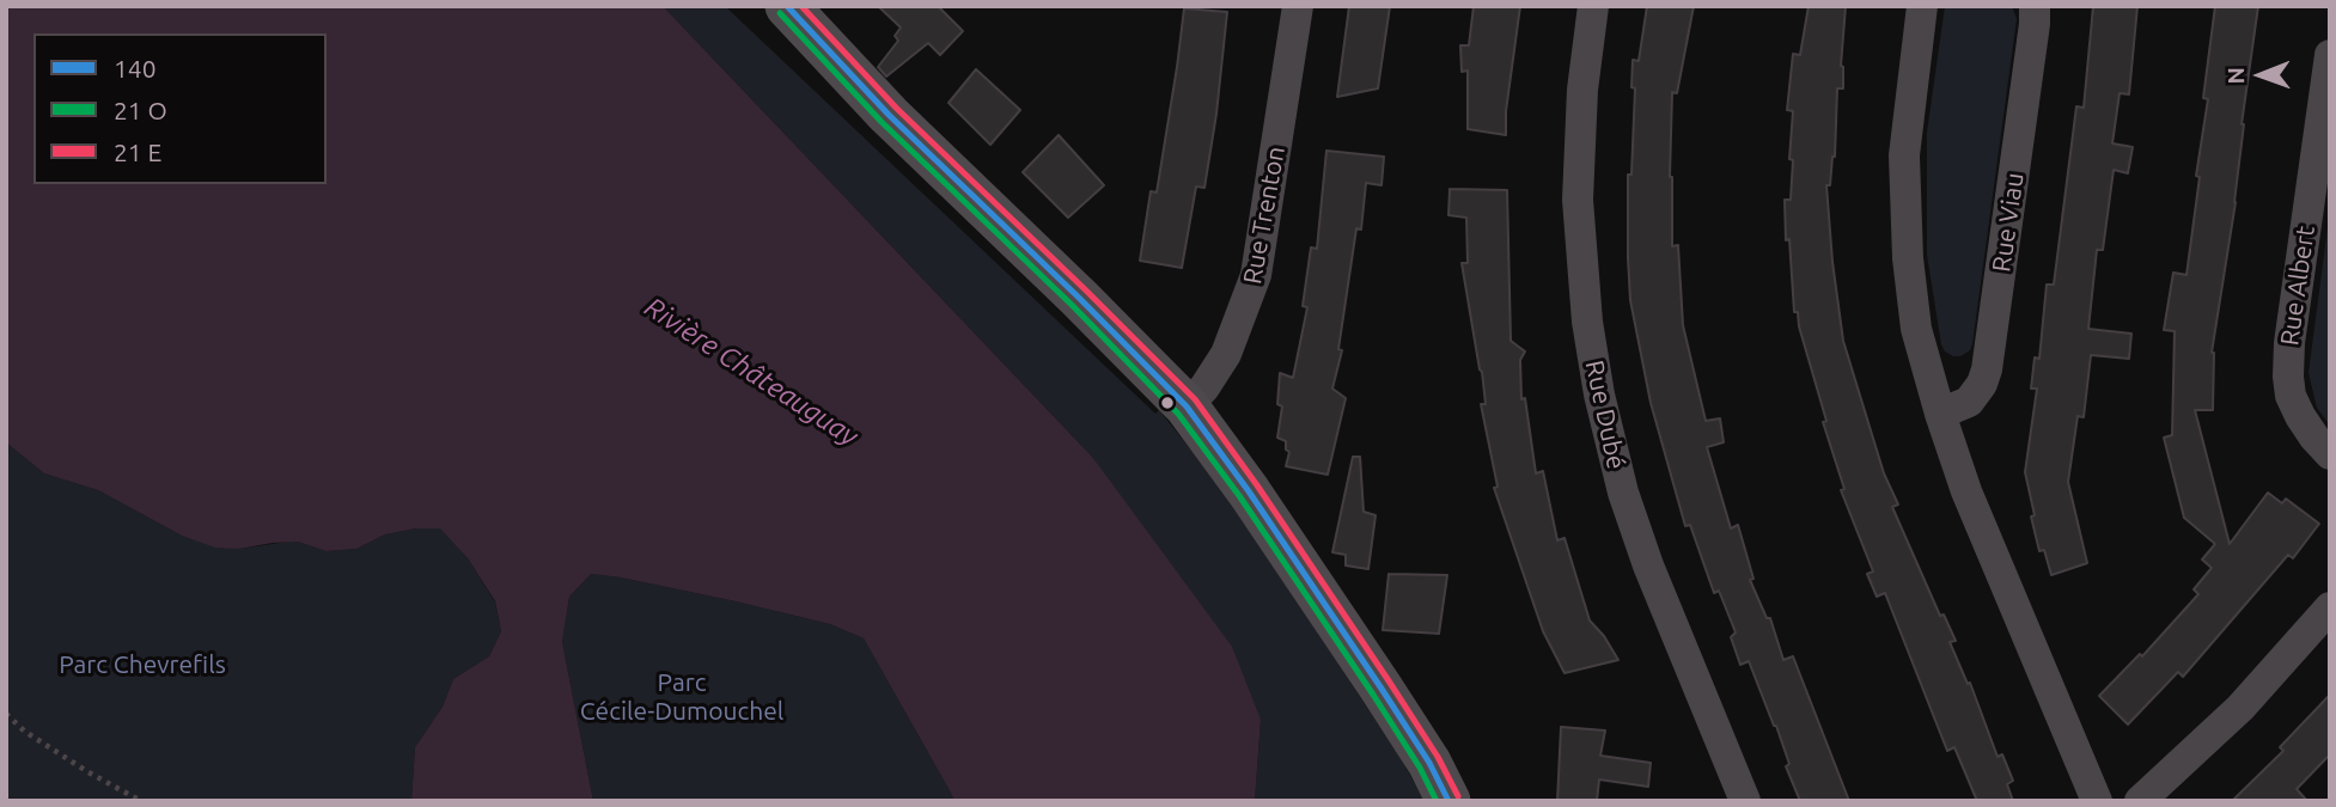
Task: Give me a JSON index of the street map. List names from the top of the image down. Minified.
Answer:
{"streets":{"street":["Rue Trenton","Rue Viau","Rue Albert","Rue Dubé"]},"water":["Rivière Châteauguay"],"parks":["Parc Chevrefils","Parc Cécile-Dumouchel"],"lines":["transit line 140"],"legend":["140","21 O","21 E"],"north":"left"}
